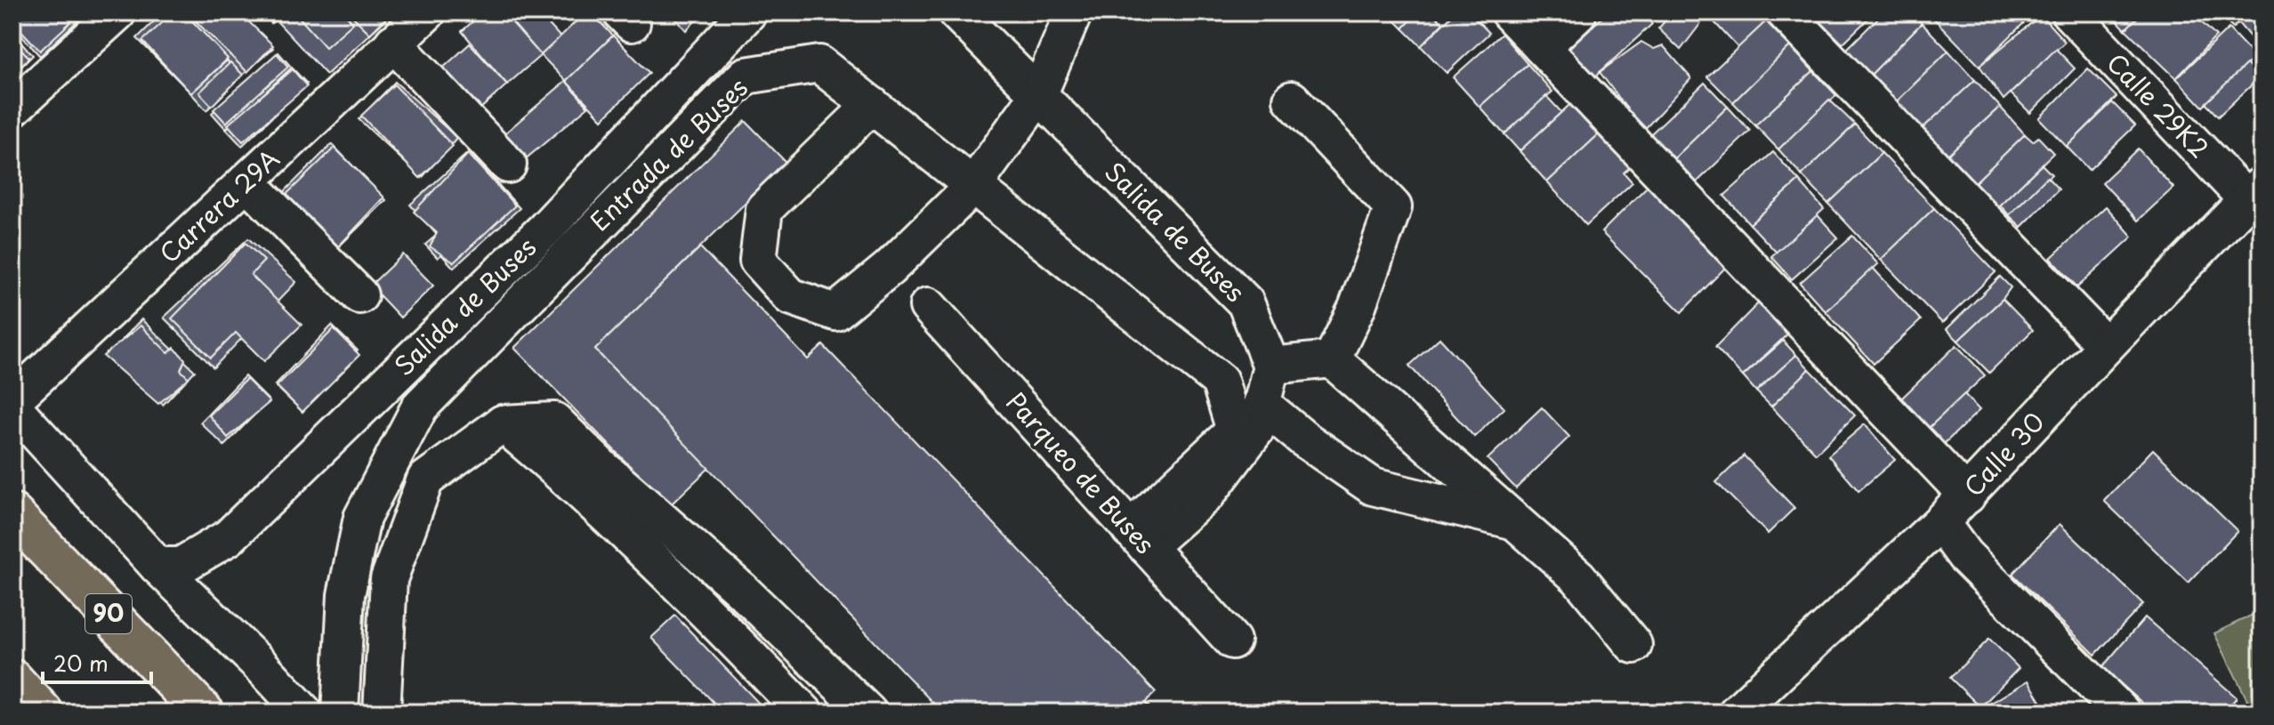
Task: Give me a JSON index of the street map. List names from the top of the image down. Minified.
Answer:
{"streets":{"highway":["90"],"street":["Calle 29K2","Entrada de Buses","Carrera 29A","Salida de Buses","Calle 30","Parqueo de Buses"]},"crossings":[["Calle 29K2","Calle 30"],["Entrada de Buses","Parqueo de Buses"]],"scale_bar":"20 m"}
